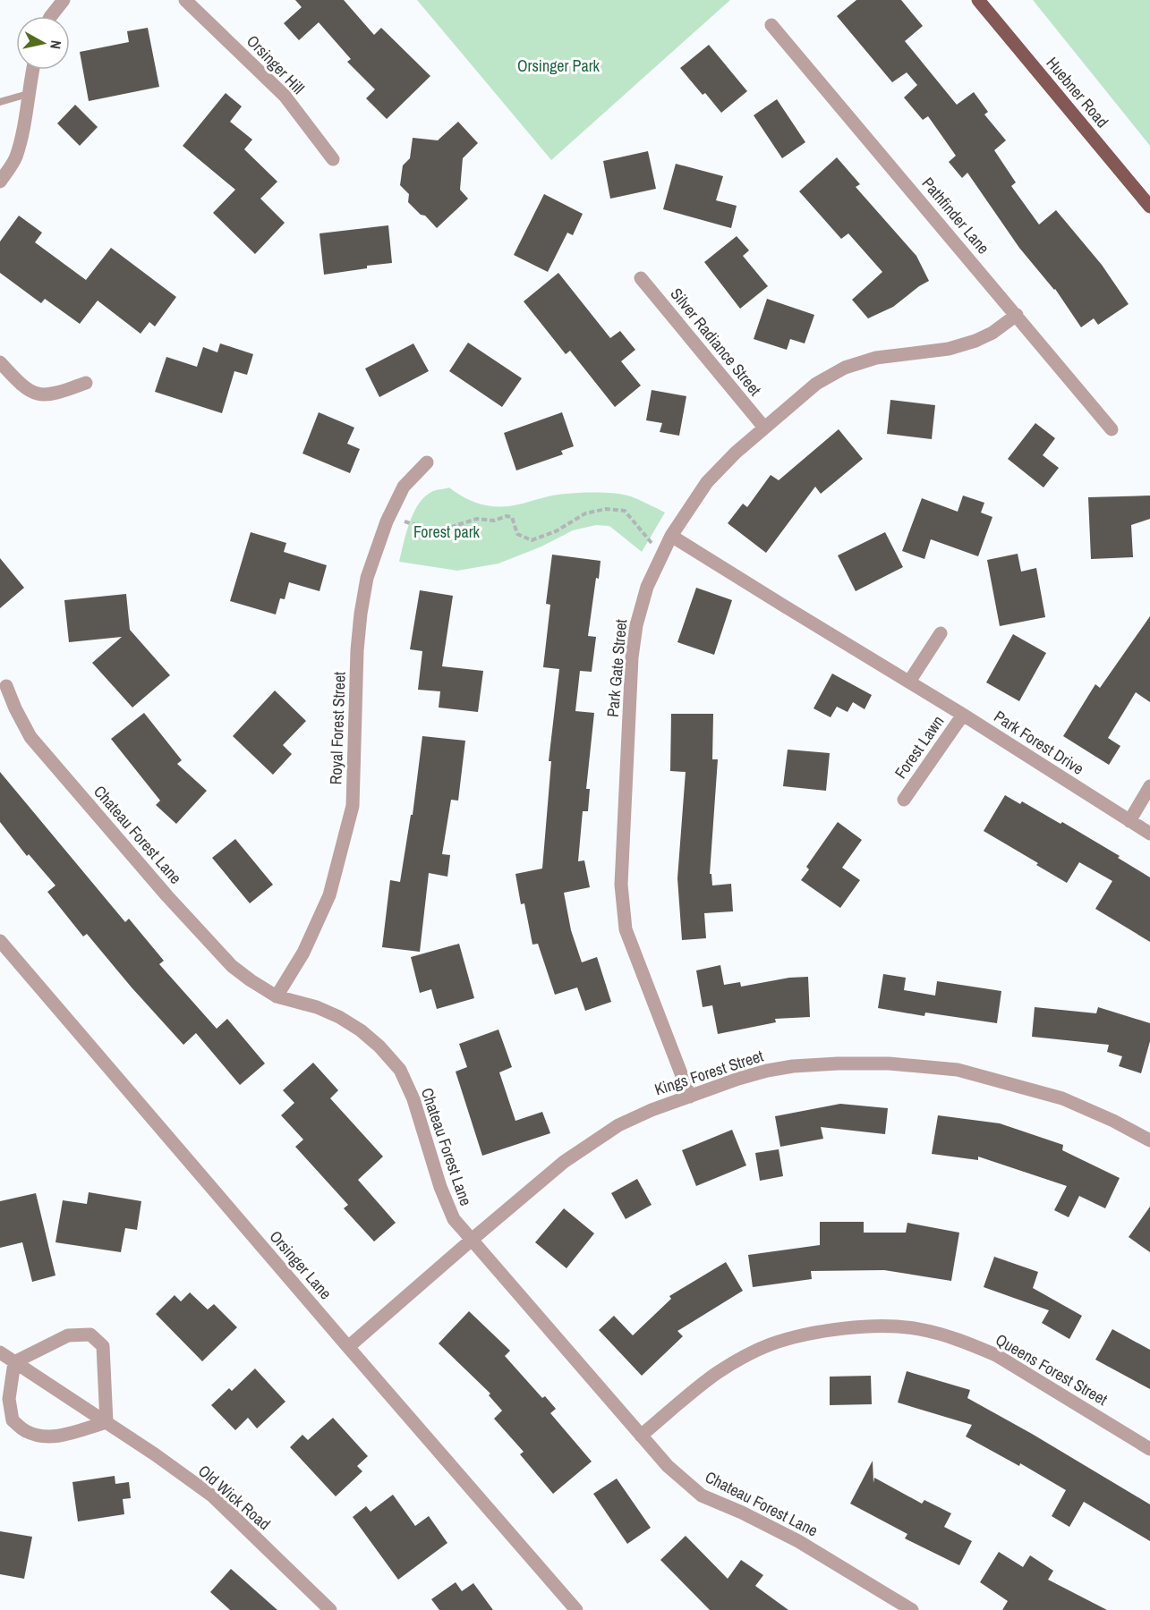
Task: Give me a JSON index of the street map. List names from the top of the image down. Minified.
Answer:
{"streets":{"main road":["Huebner Road"],"street":["Orsinger Hill","Pathfinder Lane","Silver Radiance Street","Park Gate Street","Royal Forest Street","Park Forest Drive","Forest Lawn","Chateau Forest Lane","Kings Forest Street","Orsinger Lane","Queens Forest Street","Old Wick Road"]},"crossings":[["Pathfinder Lane","Park Gate Street"],["Silver Radiance Street","Park Gate Street"],["Park Gate Street","Park Forest Drive"],["Park Gate Street","Kings Forest Street"],["Royal Forest Street","Chateau Forest Lane"],["Park Forest Drive","Forest Lawn"],["Chateau Forest Lane","Kings Forest Street"],["Chateau Forest Lane","Queens Forest Street"],["Kings Forest Street","Orsinger Lane"]],"parks":["Orsinger Park","Forest park"],"north":"right"}
